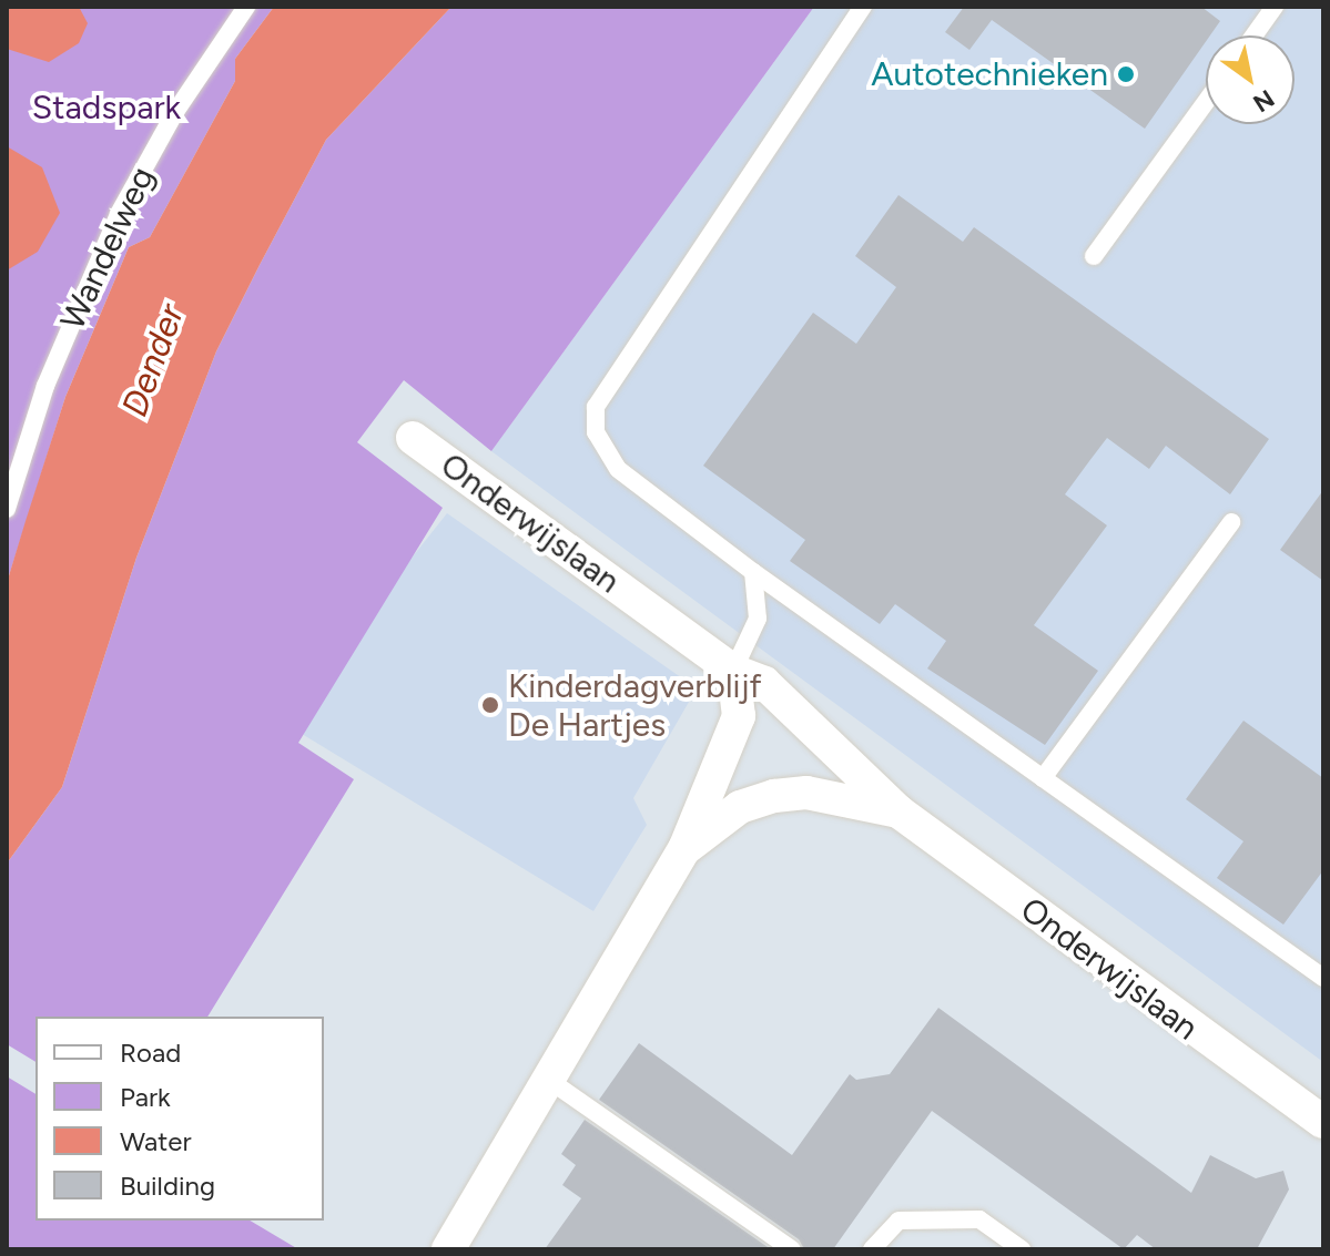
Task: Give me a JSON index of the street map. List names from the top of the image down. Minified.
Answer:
{"streets":{"street":["Onderwijslaan"],"lane":["Wandelweg"]},"water":["Dender"],"parks":["Stadspark"],"places":["Autotechnieken","Kinderdagverblijf De Hartjes"],"legend":["Road","Park","Water","Building"],"north":"bottom right"}
